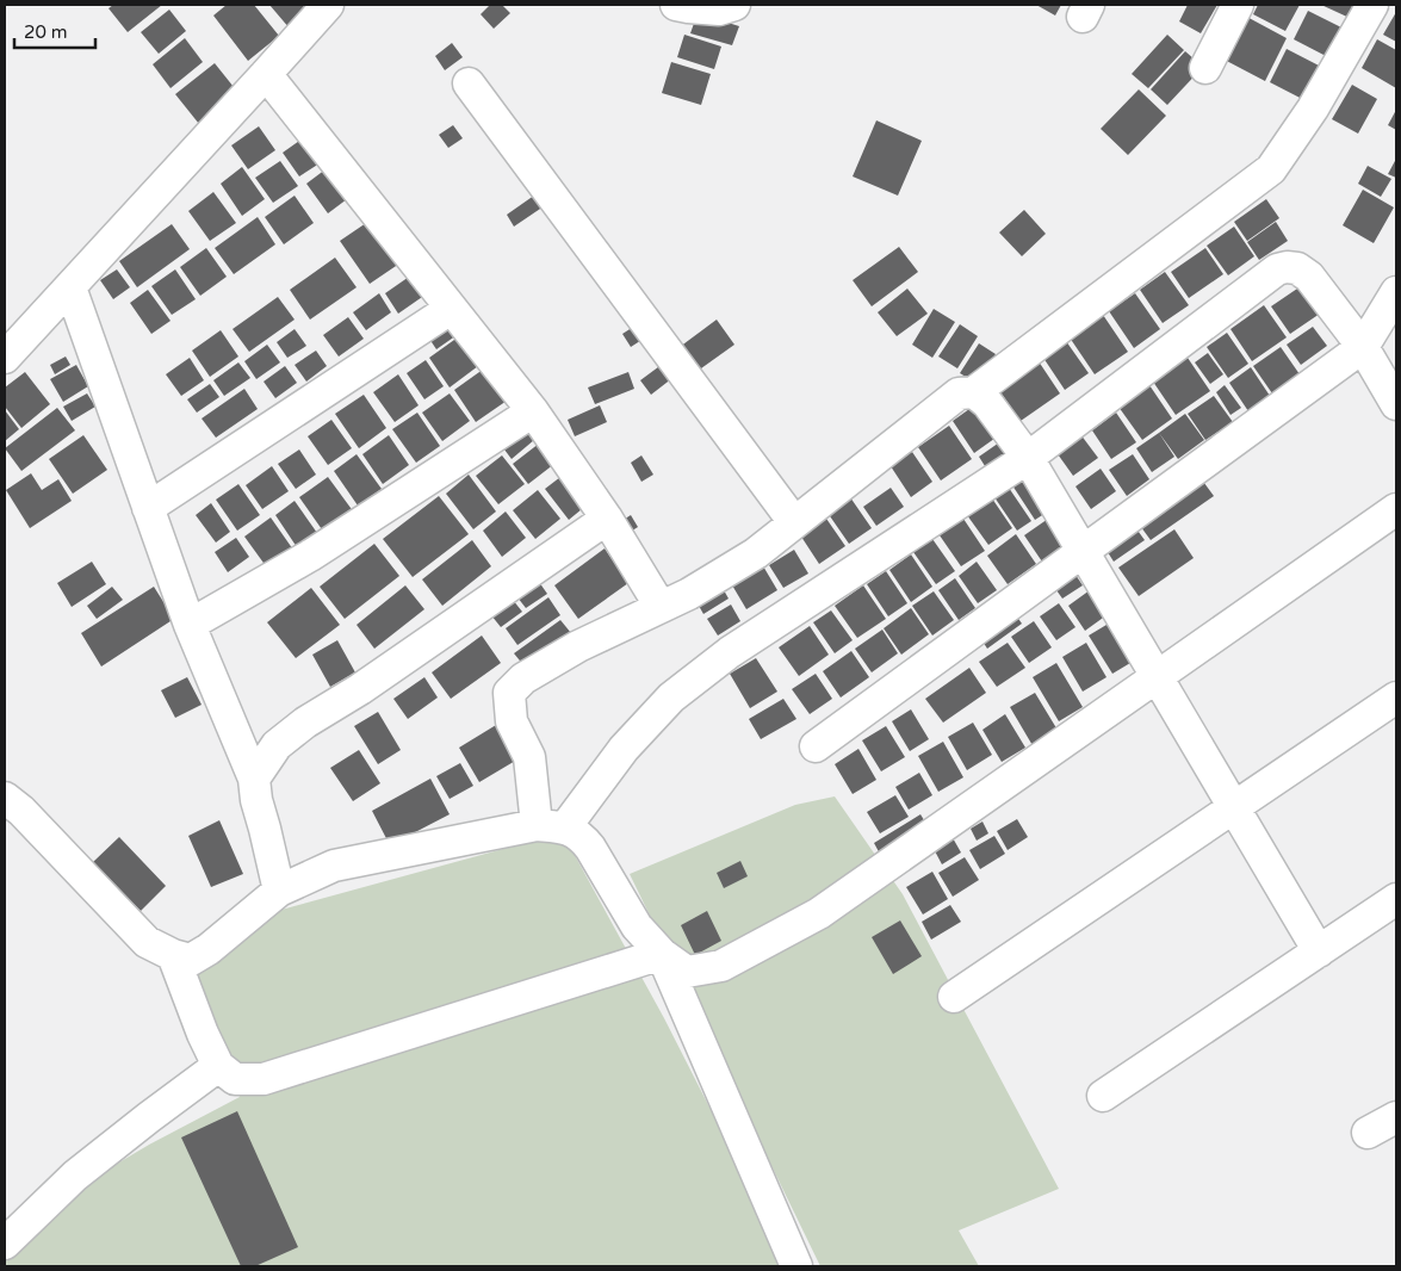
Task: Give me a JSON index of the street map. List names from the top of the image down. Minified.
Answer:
{"scale_bar":"20 m"}
